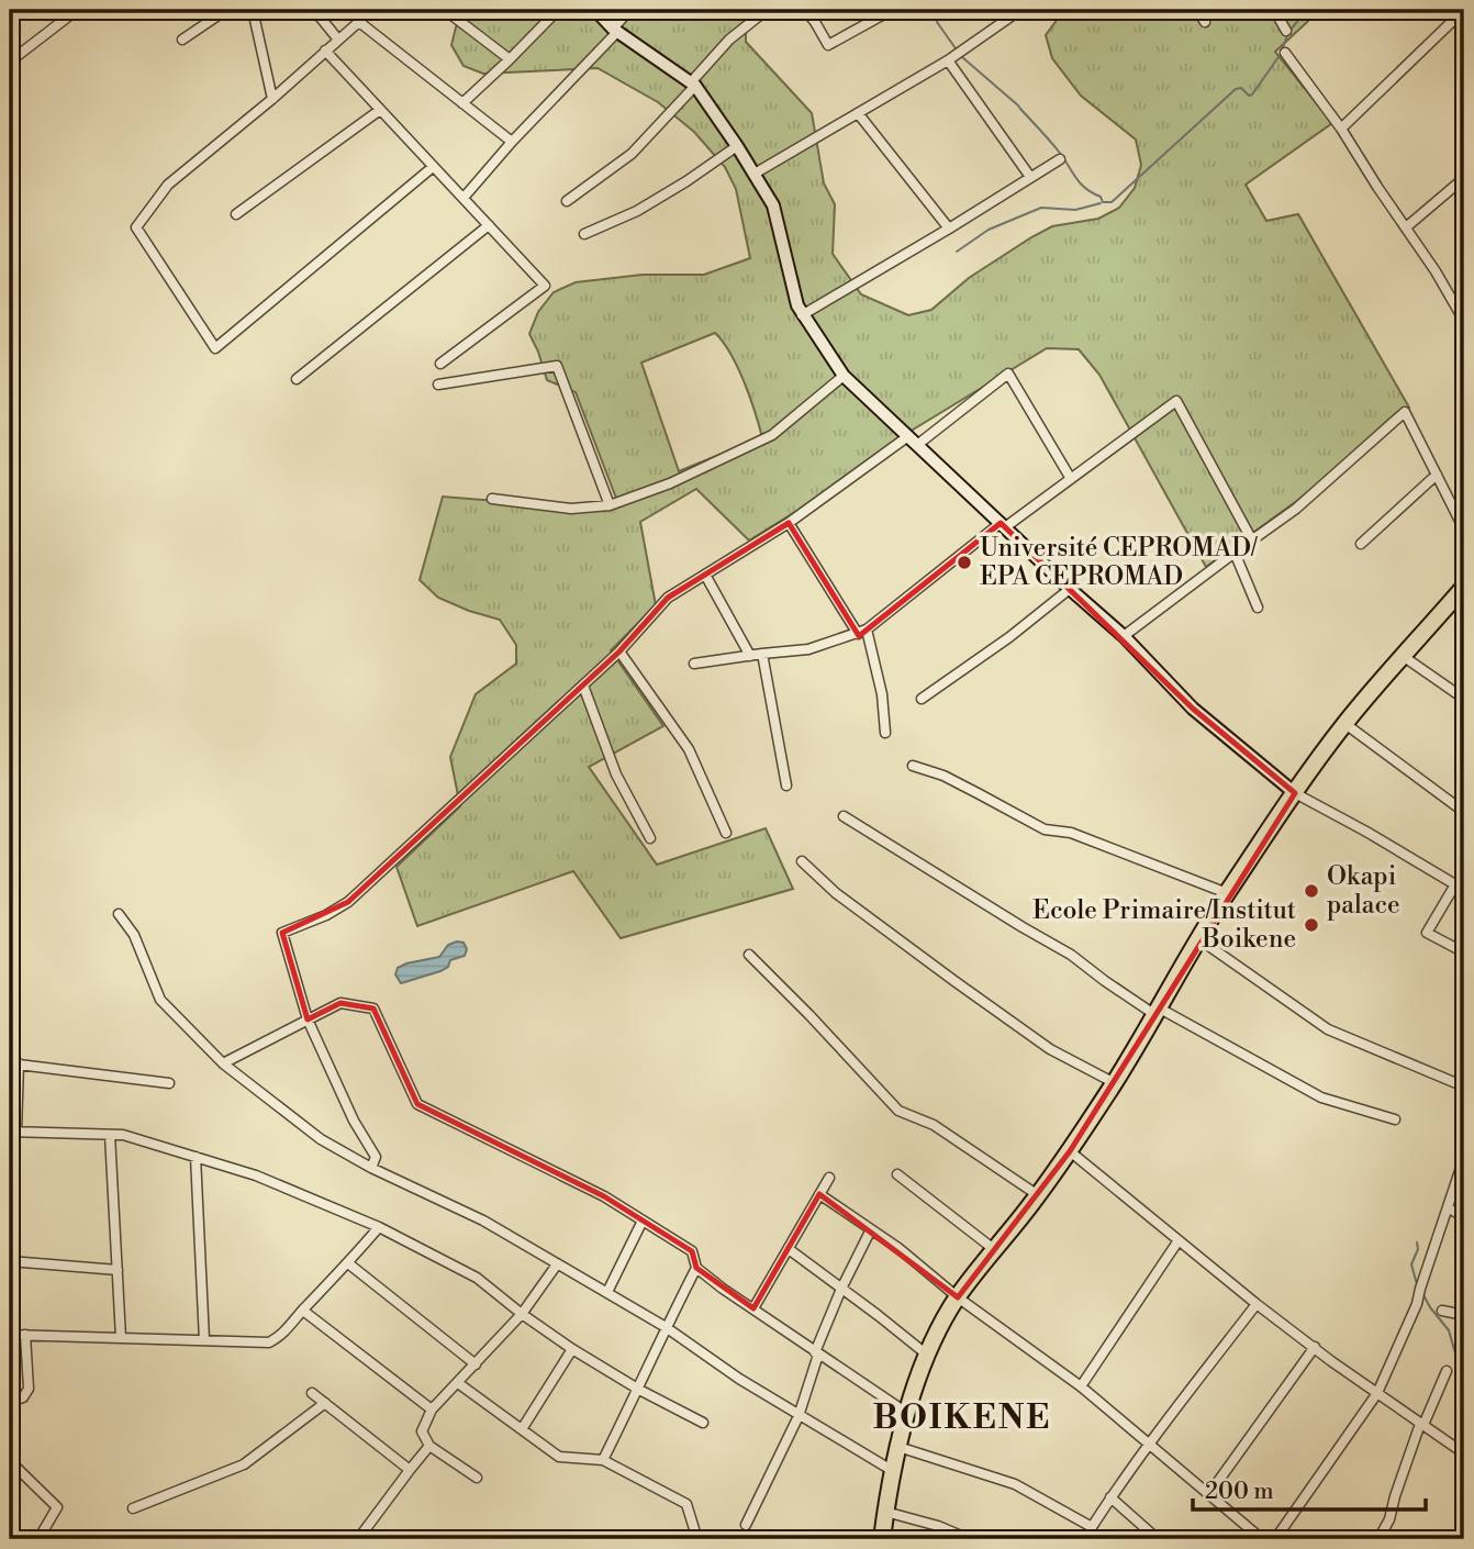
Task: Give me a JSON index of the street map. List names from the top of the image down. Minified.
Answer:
{"districts":["BOIKENE"],"places":["Université CEPROMAD/ EPA CEPROMAD","Okapi palace","Ecole Primaire/Institut Boikene"],"scale_bar":"200 m"}
